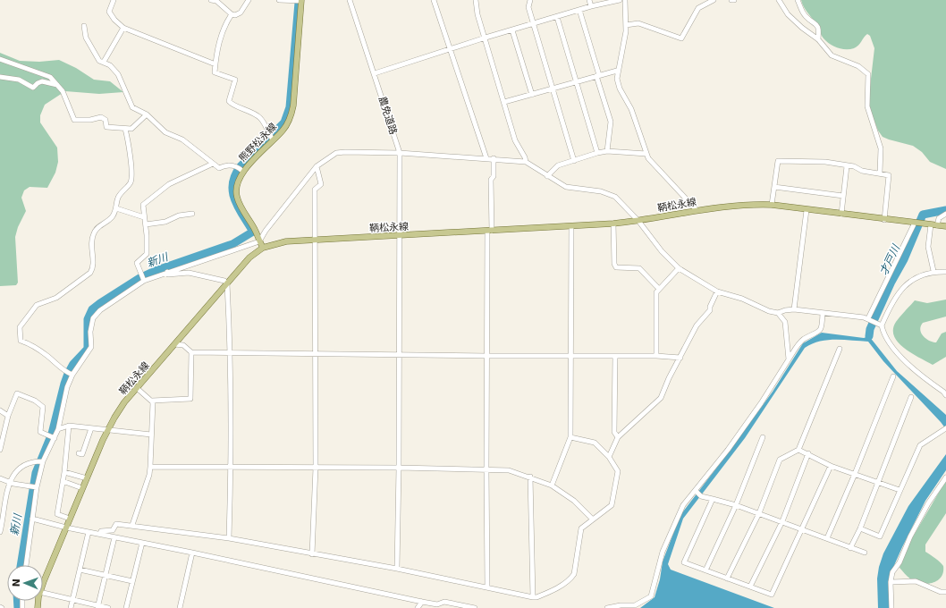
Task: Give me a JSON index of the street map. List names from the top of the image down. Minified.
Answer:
{"streets":{"main road":["熊野松永線","鞆松永線"],"street":["農免道路"]},"crossings":[["農免道路","鞆松永線"],["熊野松永線","鞆松永線"]],"water":["新川","才戸川"],"north":"left"}
